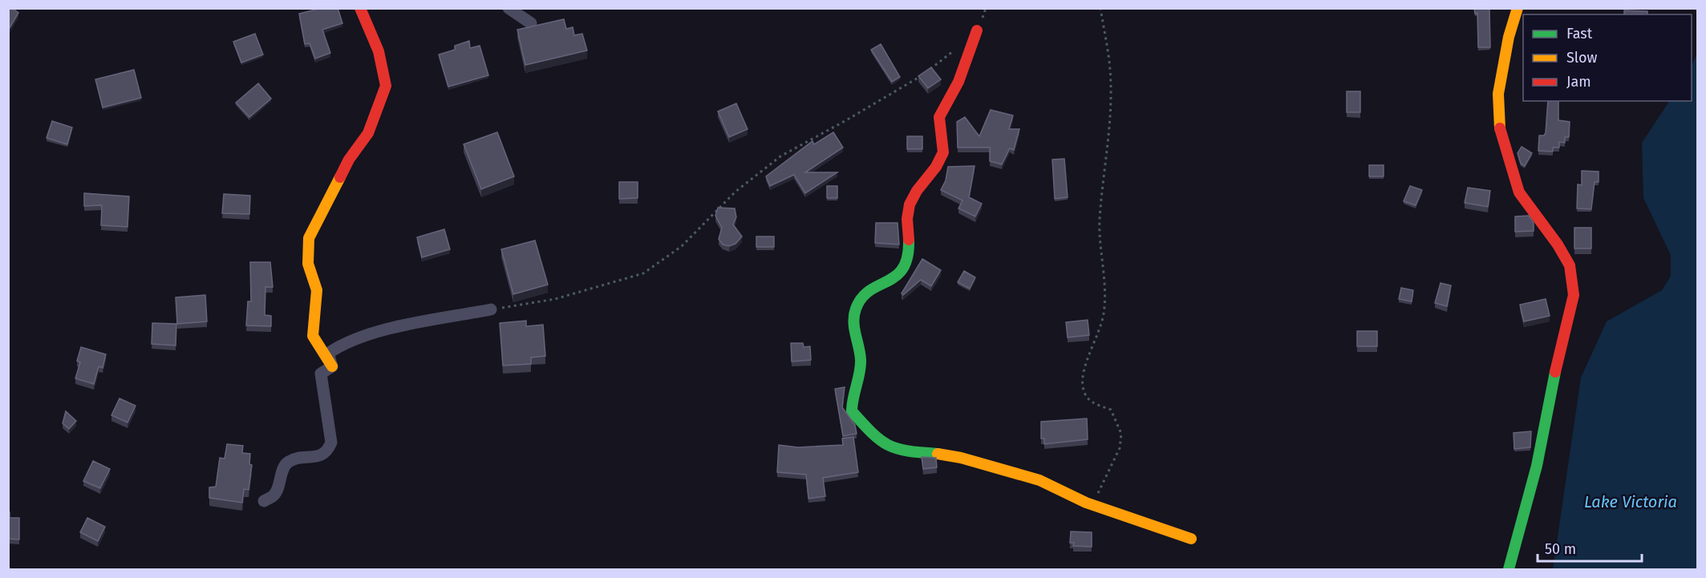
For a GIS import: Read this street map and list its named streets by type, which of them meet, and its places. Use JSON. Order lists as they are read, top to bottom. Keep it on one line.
{"water":["Lake Victoria"],"legend":["Fast","Slow","Jam"],"scale_bar":"50 m"}
